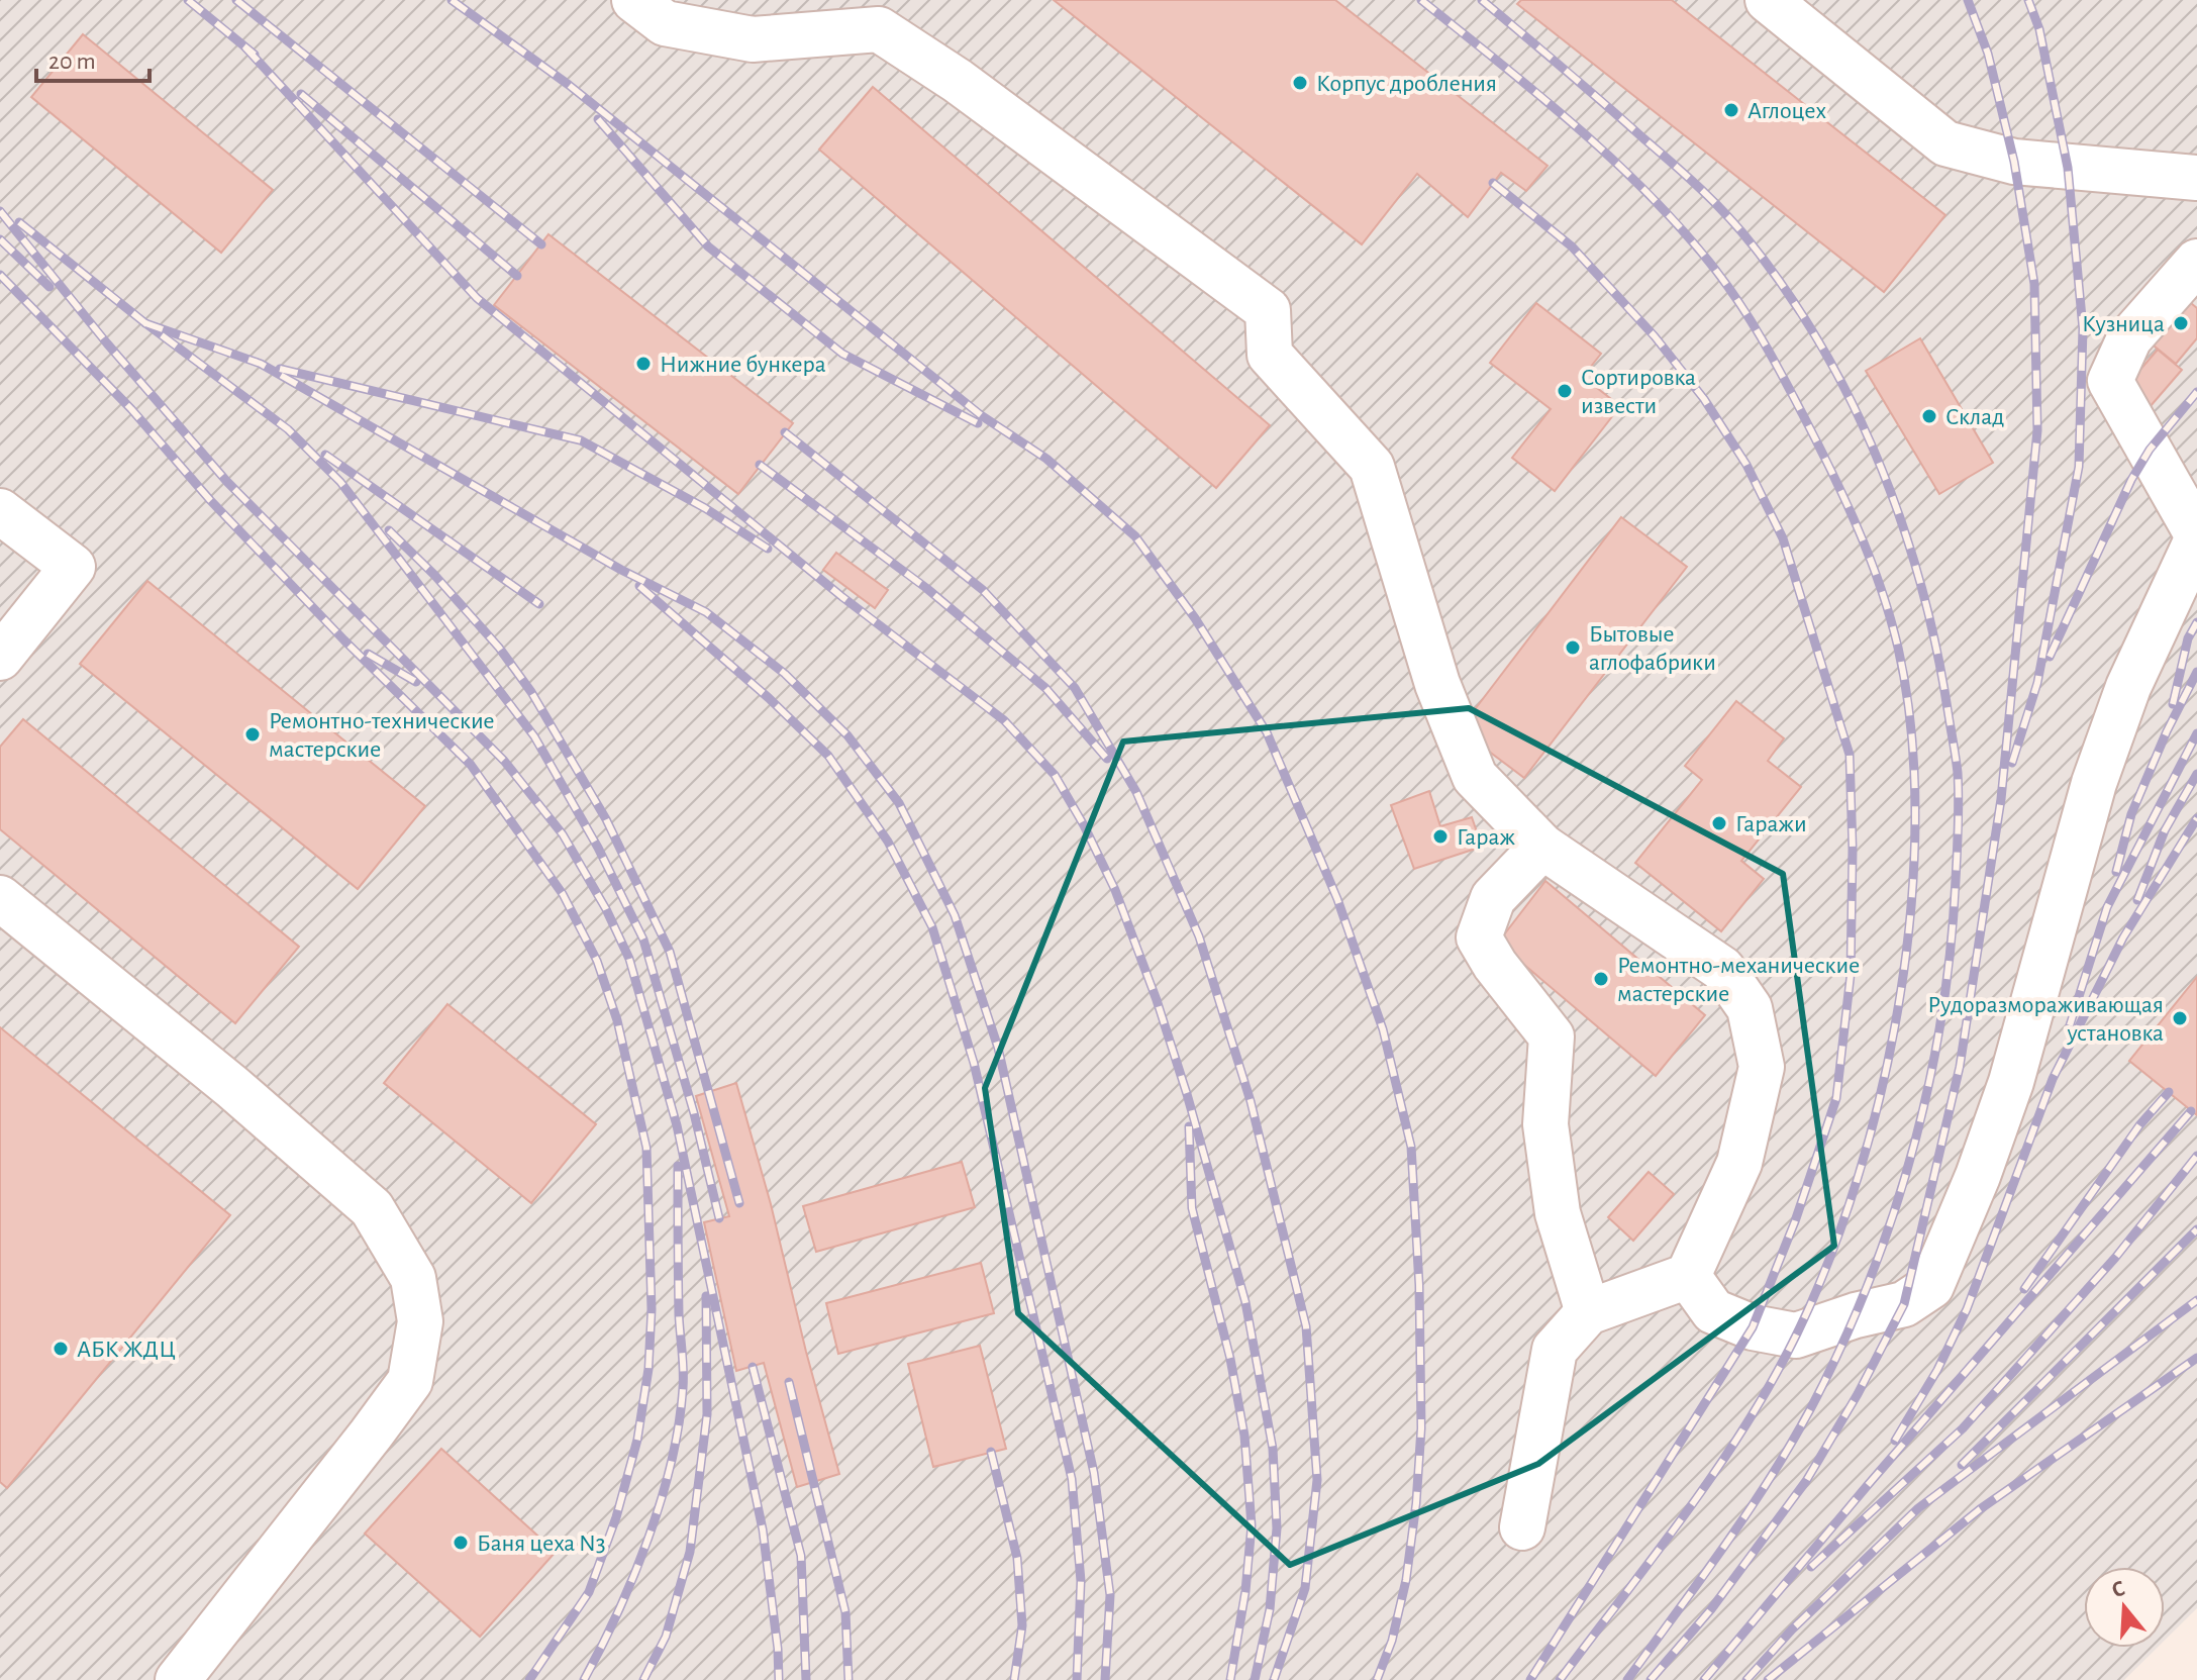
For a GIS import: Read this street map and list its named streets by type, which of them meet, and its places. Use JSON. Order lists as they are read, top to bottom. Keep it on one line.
{"places":["Корпус дробления","Аглоцех","Кузница","Нижние бункера","Сортировка извести","Склад","Бытовые аглофабрики","Ремонтно-технические мастерские","Гаражи","Гараж","Ремонтно-механические мастерские","Рудоразмораживающая установка","АБК ЖДЦ","Баня цеха N3"],"scale_bar":"20 m","north":"top"}
